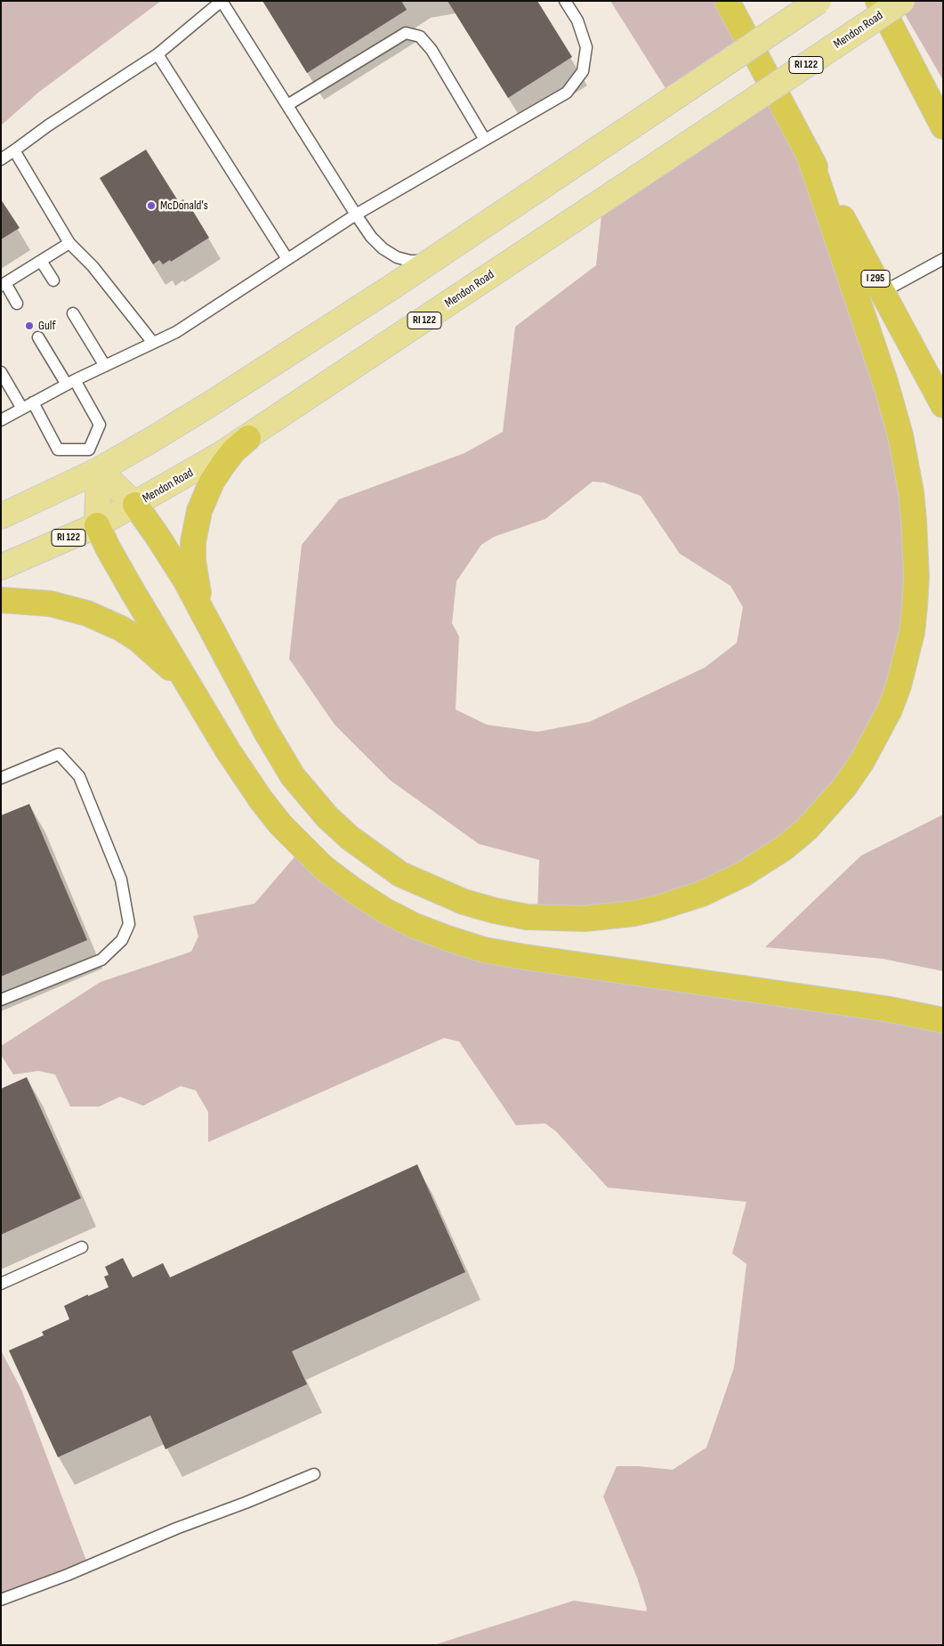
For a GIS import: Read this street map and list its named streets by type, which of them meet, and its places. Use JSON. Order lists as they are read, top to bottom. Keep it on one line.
{"streets":{"highway":["I 295"],"main road":["Mendon Road","RI 122"]},"places":["McDonald's","Gulf"]}
